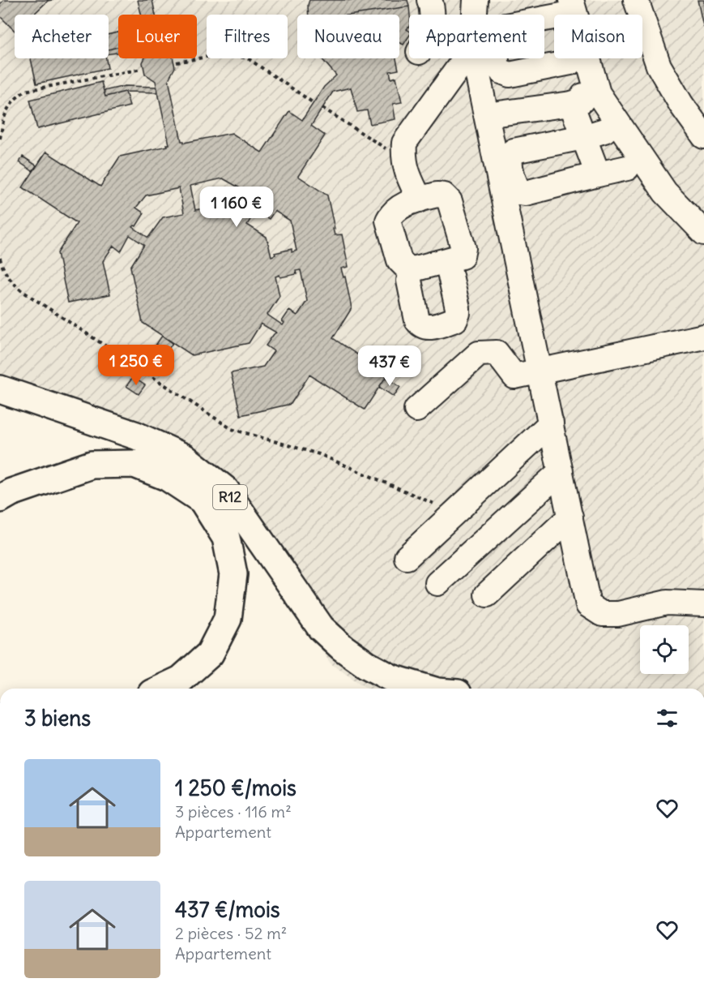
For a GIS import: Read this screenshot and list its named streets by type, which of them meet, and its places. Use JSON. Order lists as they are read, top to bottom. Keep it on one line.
{"streets":{"main road":["R12"]},"page":{"chip":["Acheter","Louer","Filtres","Nouveau","Appartement","Maison"],"price":["1 160 €","1 250 €","437 €"],"heading":"3 biens","list":[{"name":"1 250 €/mois","note":"3 pièces · 116 m² · Appartement"},{"name":"437 €/mois","note":"2 pièces · 52 m² · Appartement"}]}}
